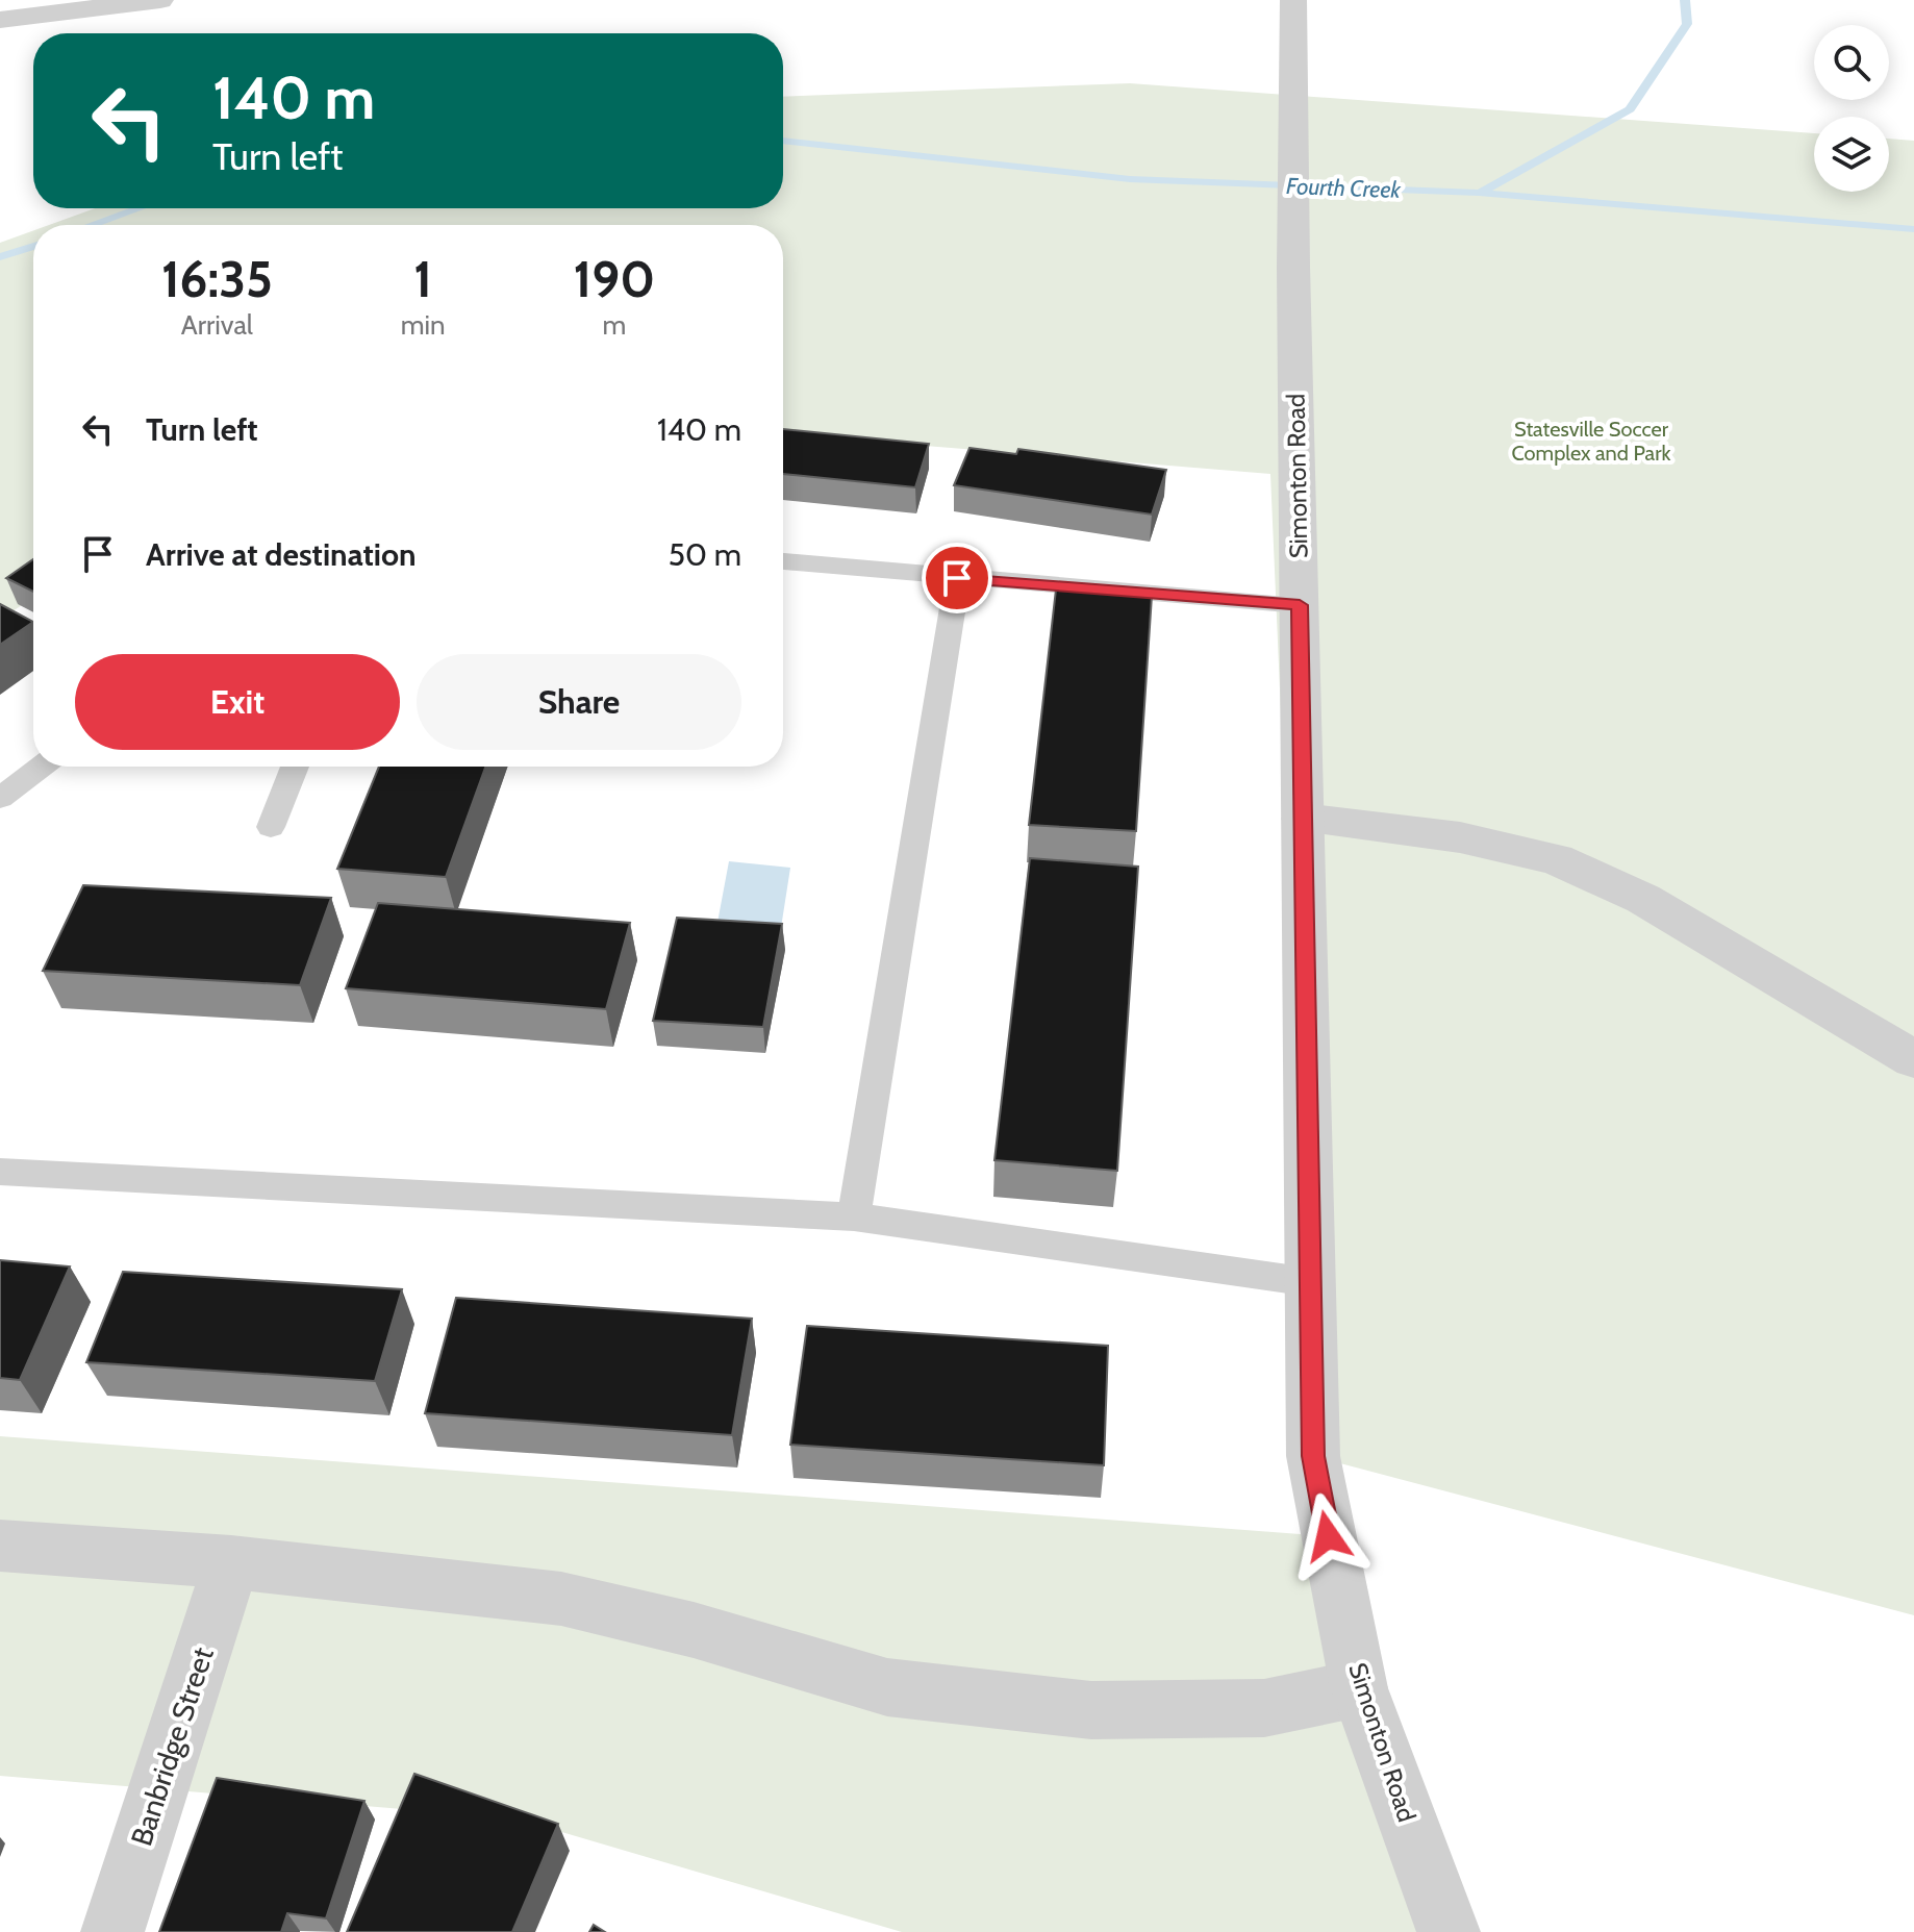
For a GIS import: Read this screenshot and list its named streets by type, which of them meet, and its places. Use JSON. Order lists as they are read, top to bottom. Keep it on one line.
{"streets":{"street":["Simonton Road","Banbridge Street"]},"water":["Fourth Creek"],"parks":["Statesville Soccer Complex and Park"],"page":{"turn":["140 m","Turn left"],"eta":["16:35","Arrival","1","min","190","m"],"list":[{"name":"Turn left","value":"140 m"},{"name":"Arrive at destination","value":"50 m"}],"buttons":["Exit","Share"]}}
